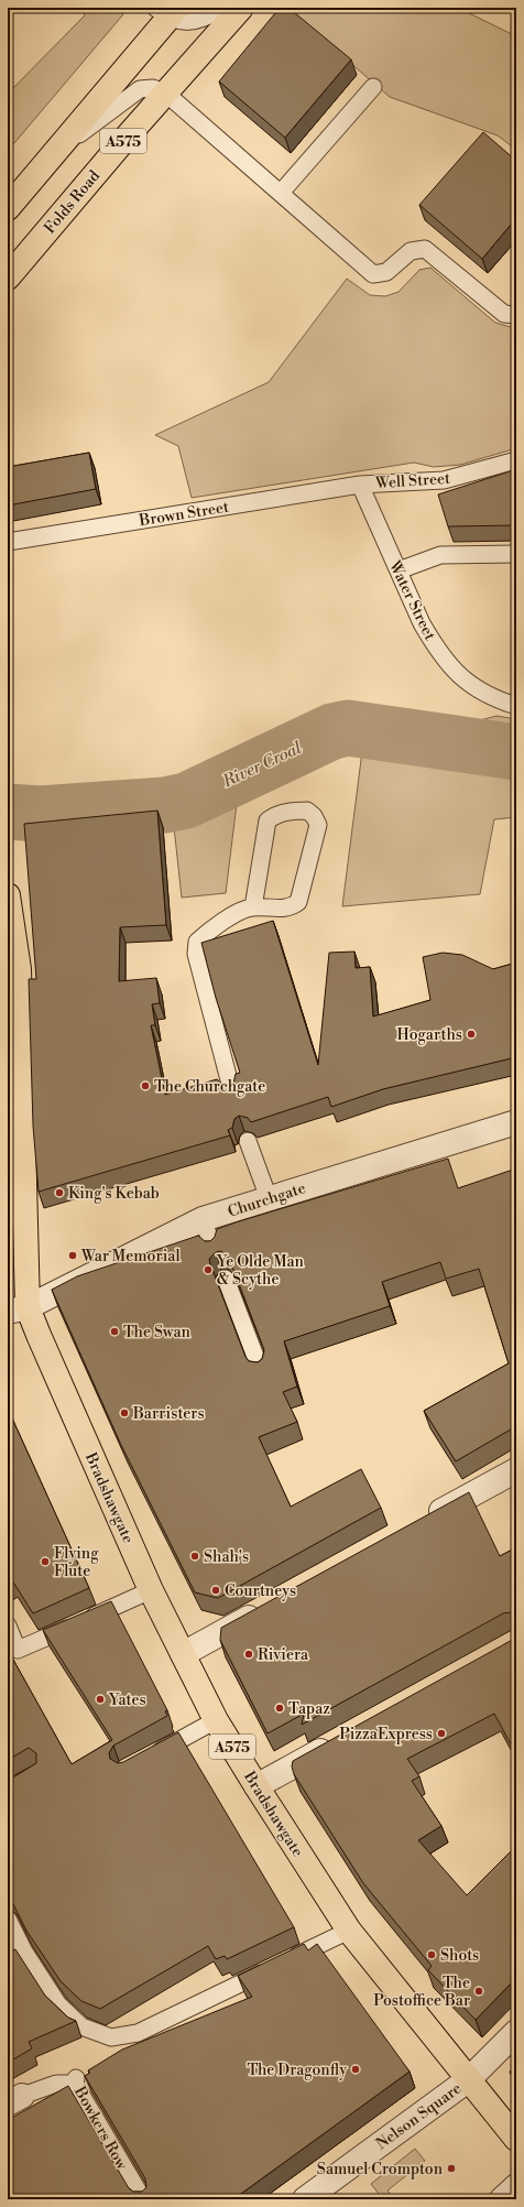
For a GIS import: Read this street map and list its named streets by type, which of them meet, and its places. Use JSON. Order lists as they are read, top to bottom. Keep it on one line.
{"streets":{"main road":["A575","Folds Road","Bradshawgate"],"street":["Churchgate","Nelson Square"],"lane":["Well Street","Brown Street","Water Street","Bowkers Row"]},"crossings":[["A575","Churchgate"],["A575","Bradshawgate"],["Well Street","Brown Street"],["Well Street","Water Street"],["Brown Street","Water Street"],["Churchgate","Bradshawgate"],["Bradshawgate","Nelson Square"]],"water":["River Croal"],"places":["Hogarths","The Churchgate","King's Kebab","War Memorial","Ye Olde Man & Scythe","The Swan","Barristers","Shah's","Flying Flute","Courtneys","Riviera","Yates","Tapaz","PizzaExpress","Shots","The Postoffice Bar","The Dragonfly","Samuel Crompton"]}
